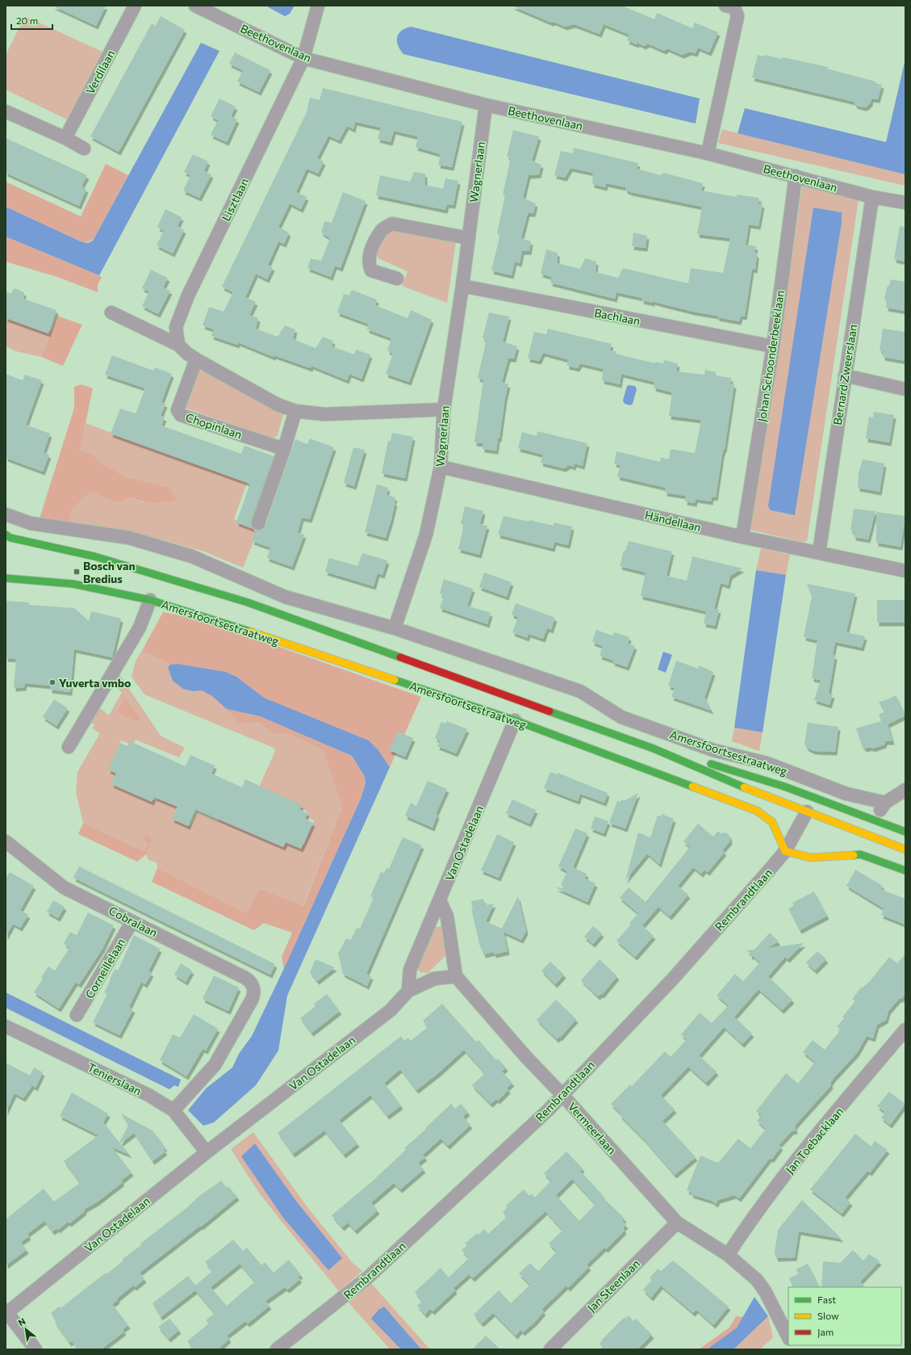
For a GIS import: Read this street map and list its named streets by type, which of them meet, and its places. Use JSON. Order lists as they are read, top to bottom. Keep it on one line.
{"streets":{"main road":["Amersfoortsestraatweg","Rembrandtlaan"],"street":["Beethovenlaan","Verdilaan","Wagnerlaan","Lisztlaan","Bachlaan","Johan Schoonderbeeklaan","Bernard Zweerslaan","Chopinlaan","Händellaan","Van Ostadelaan","Cobralaan","Corneillelaan","Tenierslaan","Vermeerlaan","Jan Toebacklaan","Jan Steenlaan"]},"crossings":[["Beethovenlaan","Wagnerlaan"],["Beethovenlaan","Lisztlaan"],["Beethovenlaan","Johan Schoonderbeeklaan"],["Beethovenlaan","Bernard Zweerslaan"],["Wagnerlaan","Bachlaan"],["Wagnerlaan","Händellaan"],["Wagnerlaan","Amersfoortsestraatweg"],["Bachlaan","Johan Schoonderbeeklaan"],["Johan Schoonderbeeklaan","Händellaan"],["Bernard Zweerslaan","Händellaan"],["Amersfoortsestraatweg","Van Ostadelaan"],["Amersfoortsestraatweg","Rembrandtlaan"],["Van Ostadelaan","Tenierslaan"],["Rembrandtlaan","Vermeerlaan"],["Cobralaan","Corneillelaan"],["Cobralaan","Tenierslaan"],["Vermeerlaan","Jan Steenlaan"]],"places":{"transit":["Bosch van Bredius"],"other":["Yuverta vmbo"]},"legend":["Fast","Slow","Jam"],"scale_bar":"20 m","north":"top left"}
